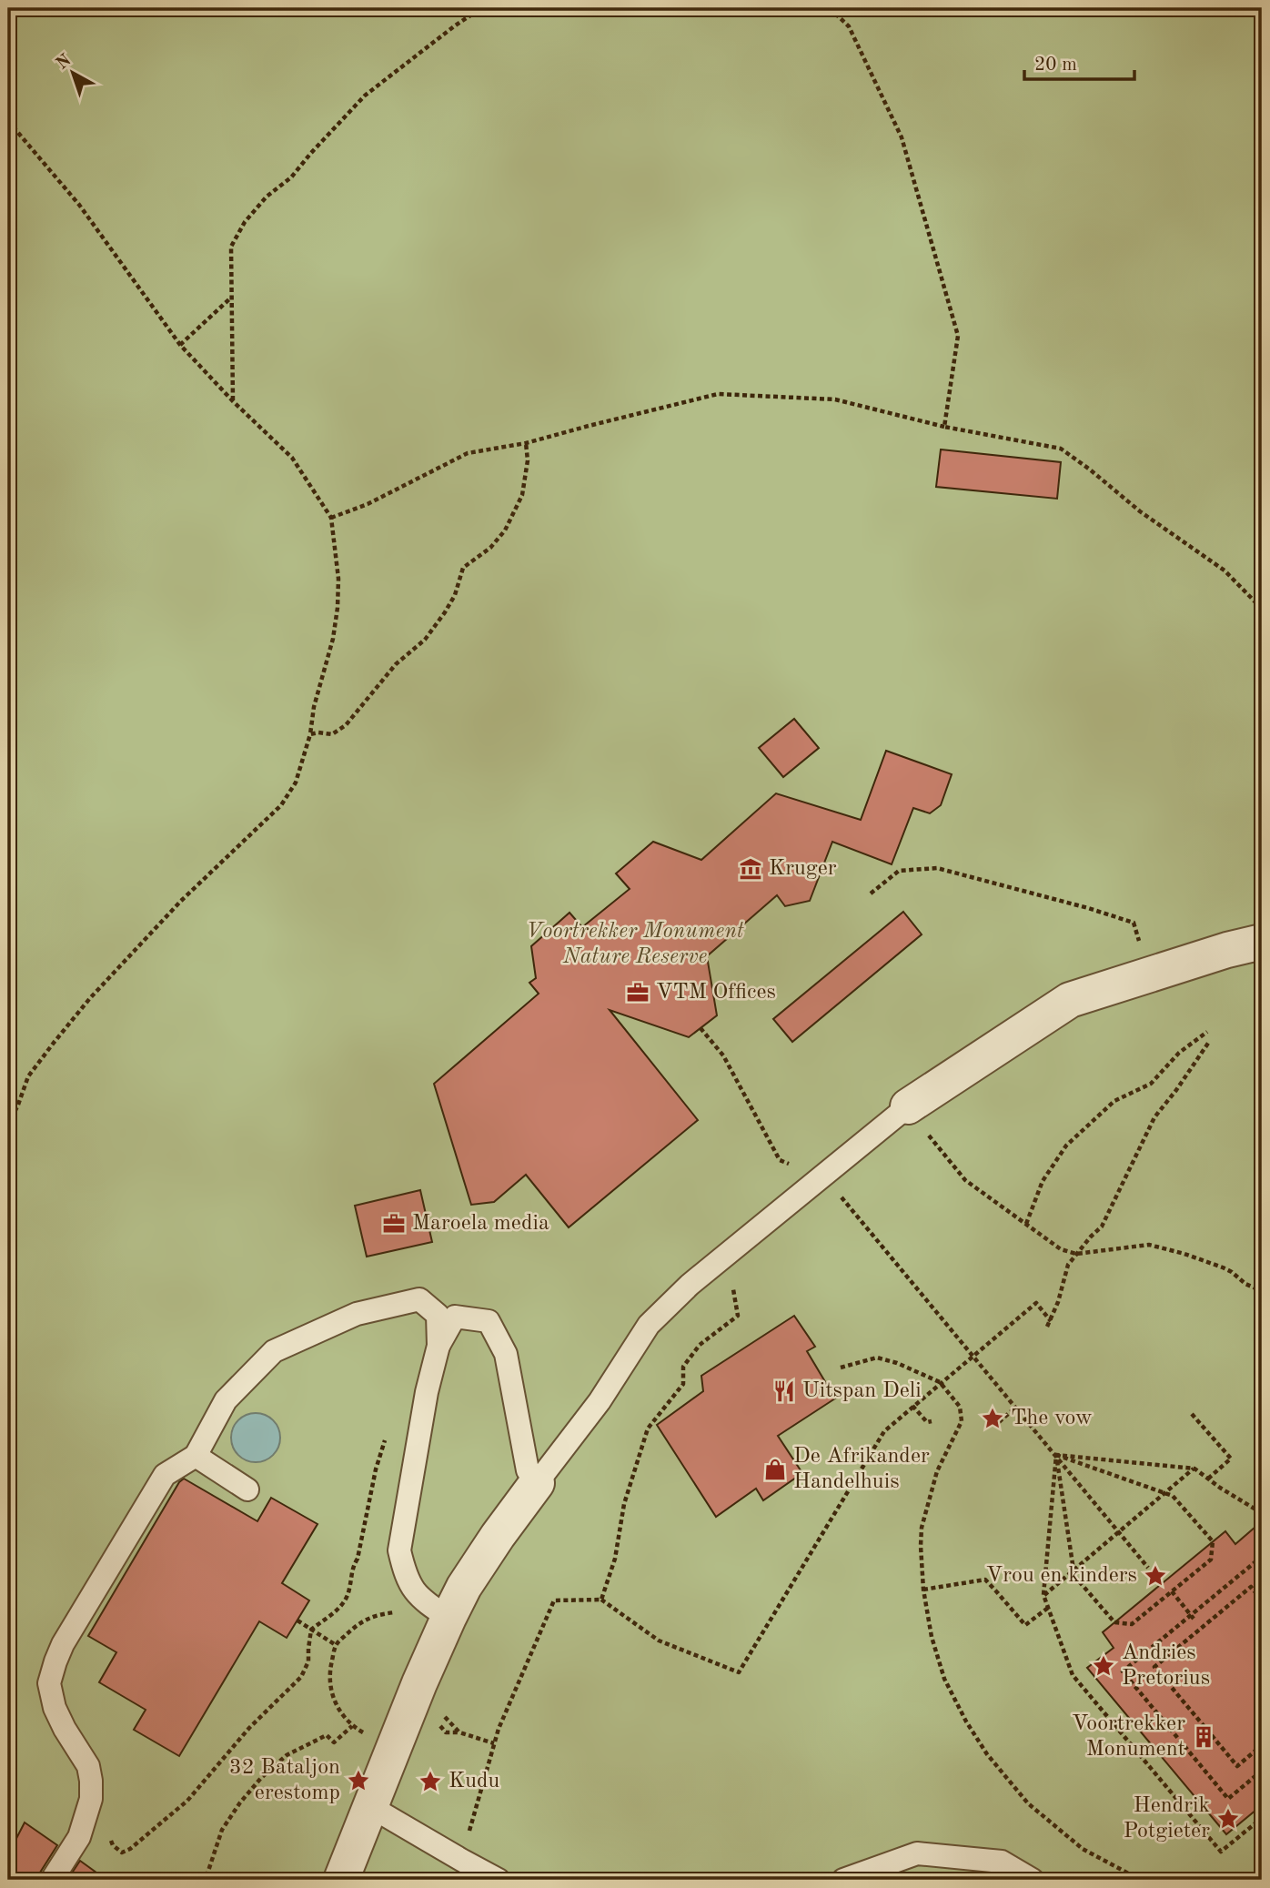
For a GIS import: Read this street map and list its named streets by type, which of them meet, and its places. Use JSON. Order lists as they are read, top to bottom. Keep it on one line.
{"parks":["Voortrekker Monument Nature Reserve"],"places":{"museum":["Kruger"],"office":["VTM Offices","Maroela media"],"restaurant":["Uitspan Deli"],"place":["The vow","Vrou en kinders","Andries Pretorius","32 Bataljon erestomp","Kudu","Hendrik Potgieter"],"shop":["De Afrikander Handelhuis"],"building":["Voortrekker Monument"]},"scale_bar":"20 m","north":"top left"}
